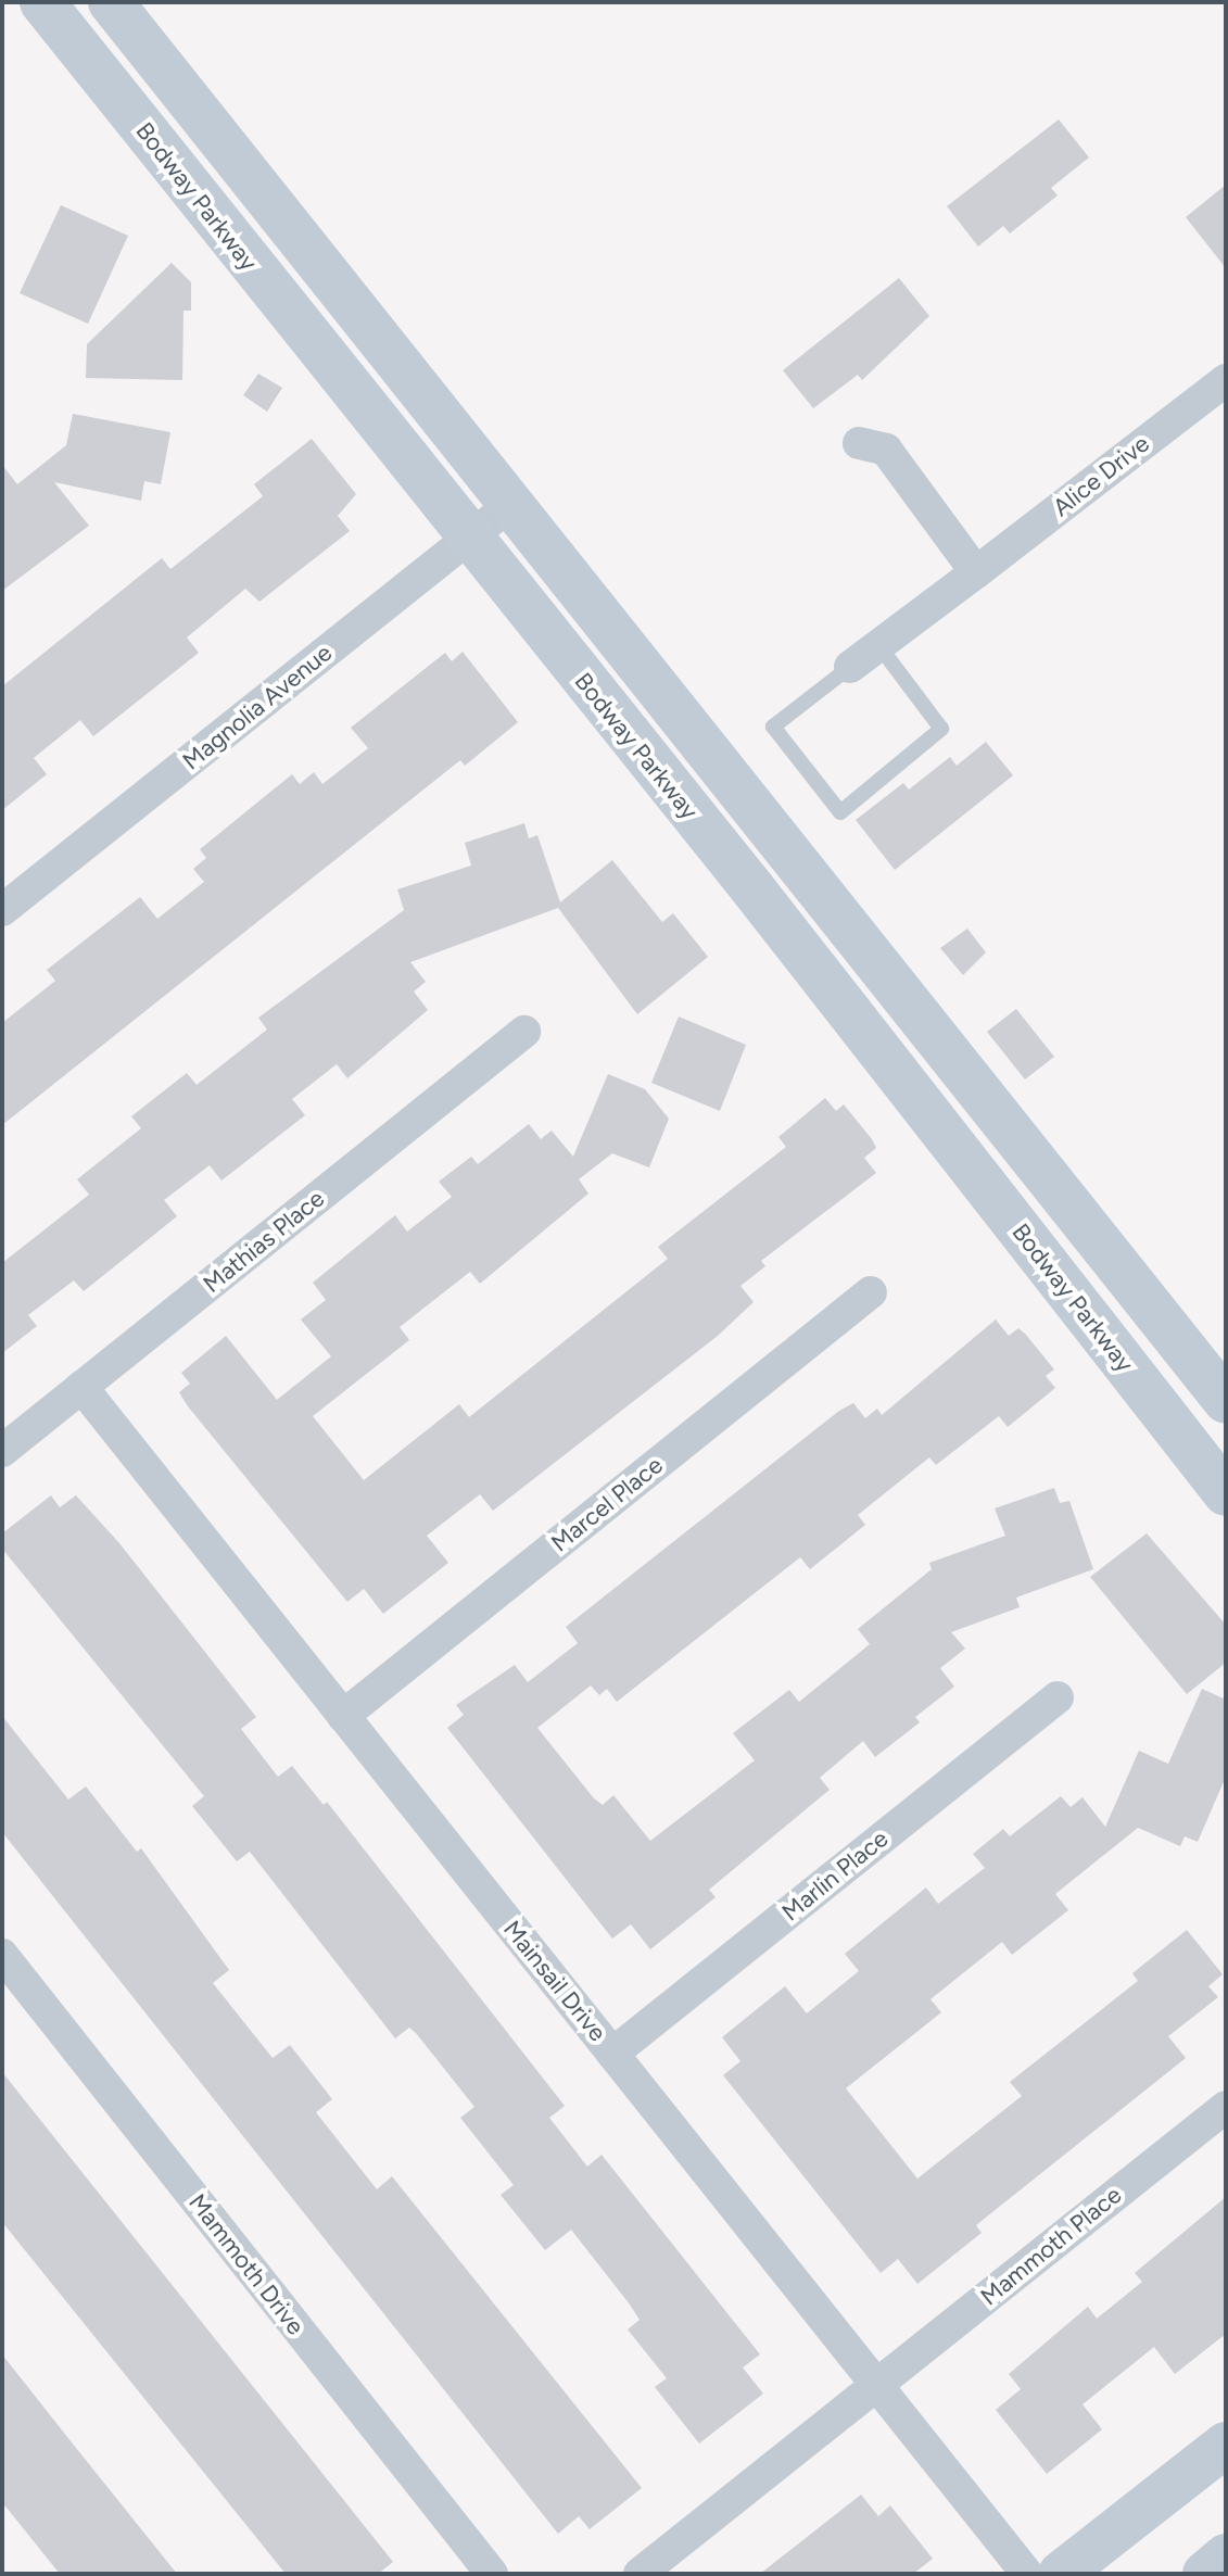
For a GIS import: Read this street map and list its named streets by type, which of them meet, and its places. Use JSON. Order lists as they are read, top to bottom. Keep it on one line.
{"streets":{"street":["Bodway Parkway","Alice Drive","Magnolia Avenue","Mathias Place","Marcel Place","Marlin Place","Mainsail Drive","Mammoth Place","Mammoth Drive"]},"crossings":[["Bodway Parkway","Magnolia Avenue"],["Mathias Place","Mainsail Drive"],["Marcel Place","Mainsail Drive"],["Marlin Place","Mainsail Drive"],["Mainsail Drive","Mammoth Place"]]}
